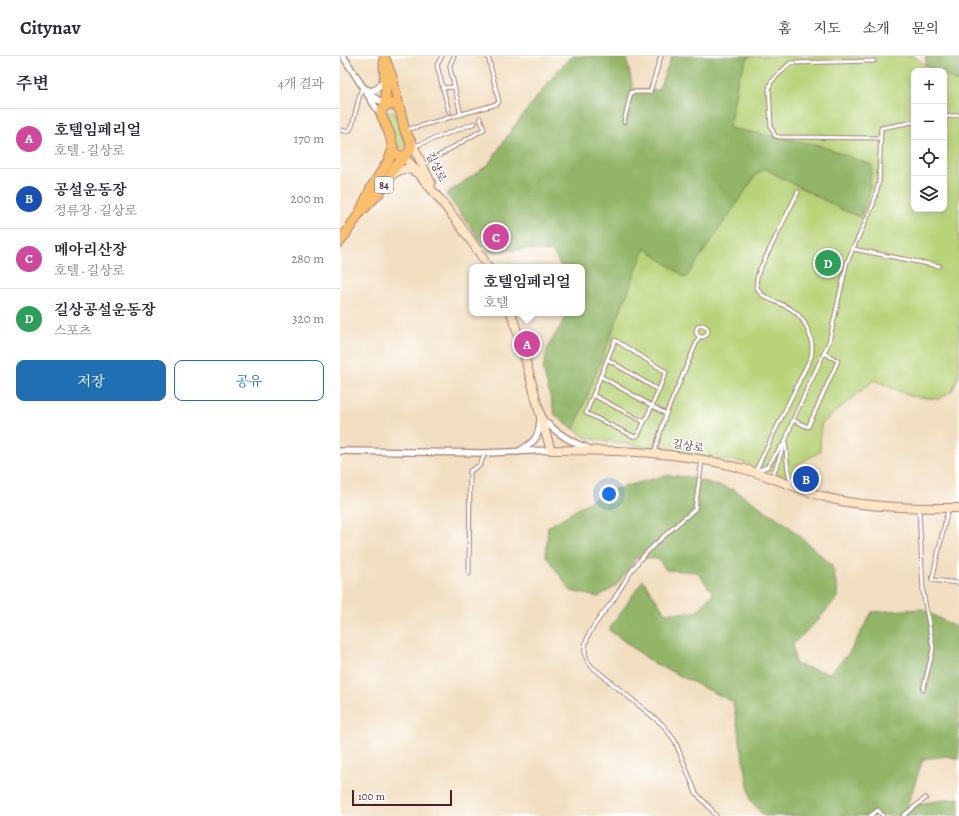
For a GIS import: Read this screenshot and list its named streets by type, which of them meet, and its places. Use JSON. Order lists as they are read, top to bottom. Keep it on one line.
{"streets":{"main road":["84"],"street":["길상로"]},"crossings":[["길상로","84"]],"scale_bar":"100 m","page":{"header":"Citynav","nav":["홈","지도","소개","문의"],"heading":["주변","4개 결과"],"map_buttons":["+","−"],"list":[{"mark":"A","name":"호텔임페리얼","note":"호텔 · 길상로","value":"170 m"},{"mark":"B","name":"공설운동장","note":"정류장 · 길상로","value":"200 m"},{"mark":"C","name":"메아리산장","note":"호텔 · 길상로","value":"280 m"},{"mark":"D","name":"길상공설운동장","note":"스포츠","value":"320 m"}],"pins":["C","D","A","B"],"popup":["호텔임페리얼","호텔"],"buttons":["저장","공유"],"scale":"100 m"}}
